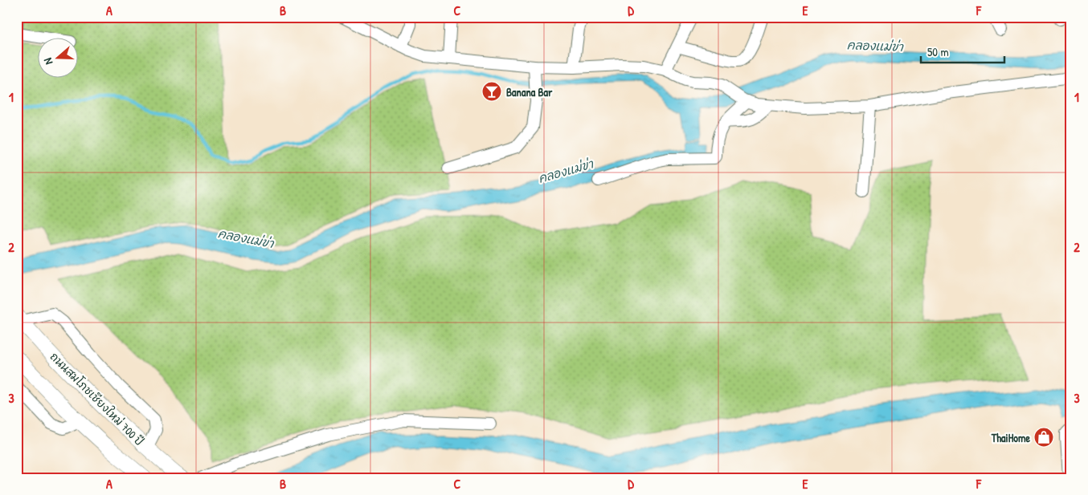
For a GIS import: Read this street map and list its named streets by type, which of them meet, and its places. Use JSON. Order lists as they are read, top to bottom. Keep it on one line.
{"streets":{"main road":["ถนนสมโภชเชียงใหม่ 700 ปี"]},"water":["คลองแม่ข่า"],"places":{"bar":["Banana Bar"],"shop":["ThaiHome"]},"scale_bar":"50 m","north":"left","grid":{"columns":["A","B","C","D","E","F"],"rows":["1","2","3"]}}
